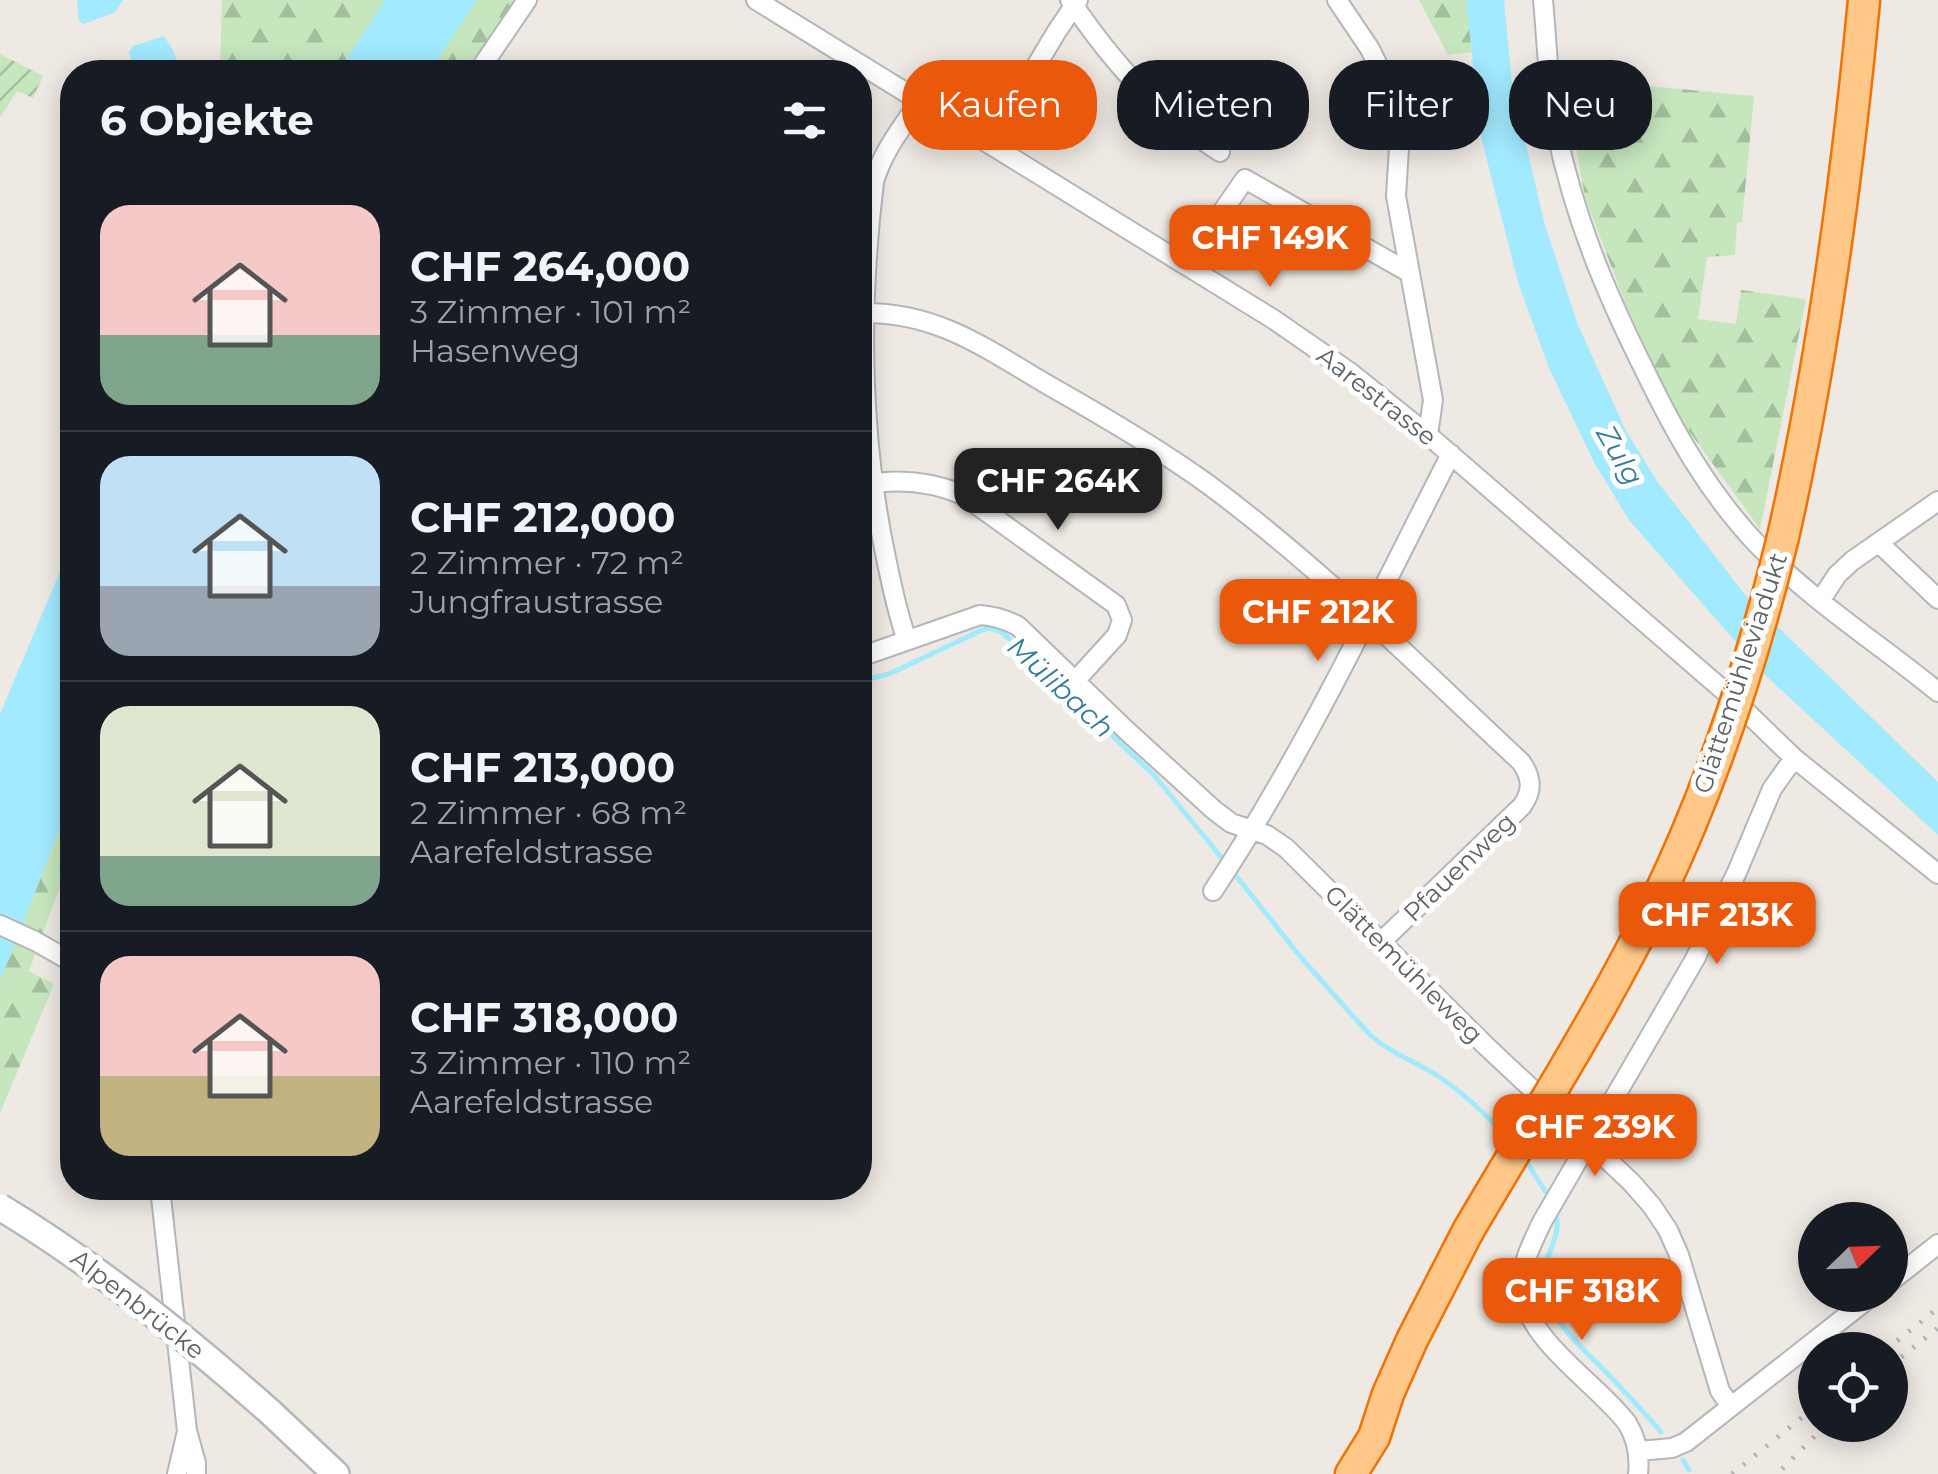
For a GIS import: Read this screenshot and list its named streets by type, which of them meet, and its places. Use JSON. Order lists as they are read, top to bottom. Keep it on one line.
{"streets":{"highway":["Glättemühleviadukt"],"main road":["Alpenbrücke"],"street":["Aarestrasse","Pfauenweg","Glättemühleweg"]},"crossings":[["Pfauenweg","Glättemühleweg"]],"water":["Zulg","Mülibach"],"north":"top right","page":{"chip":["Kaufen","Mieten","Filter","Neu"],"heading":"6 Objekte","list":[{"name":"CHF 264,000","note":"3 Zimmer · 101 m² · Hasenweg"},{"name":"CHF 212,000","note":"2 Zimmer · 72 m² · Jungfraustrasse"},{"name":"CHF 213,000","note":"2 Zimmer · 68 m² · Aarefeldstrasse"},{"name":"CHF 318,000","note":"3 Zimmer · 110 m² · Aarefeldstrasse"}],"price":["CHF 149K","CHF 264K","CHF 212K","CHF 213K","CHF 239K","CHF 318K"]}}
